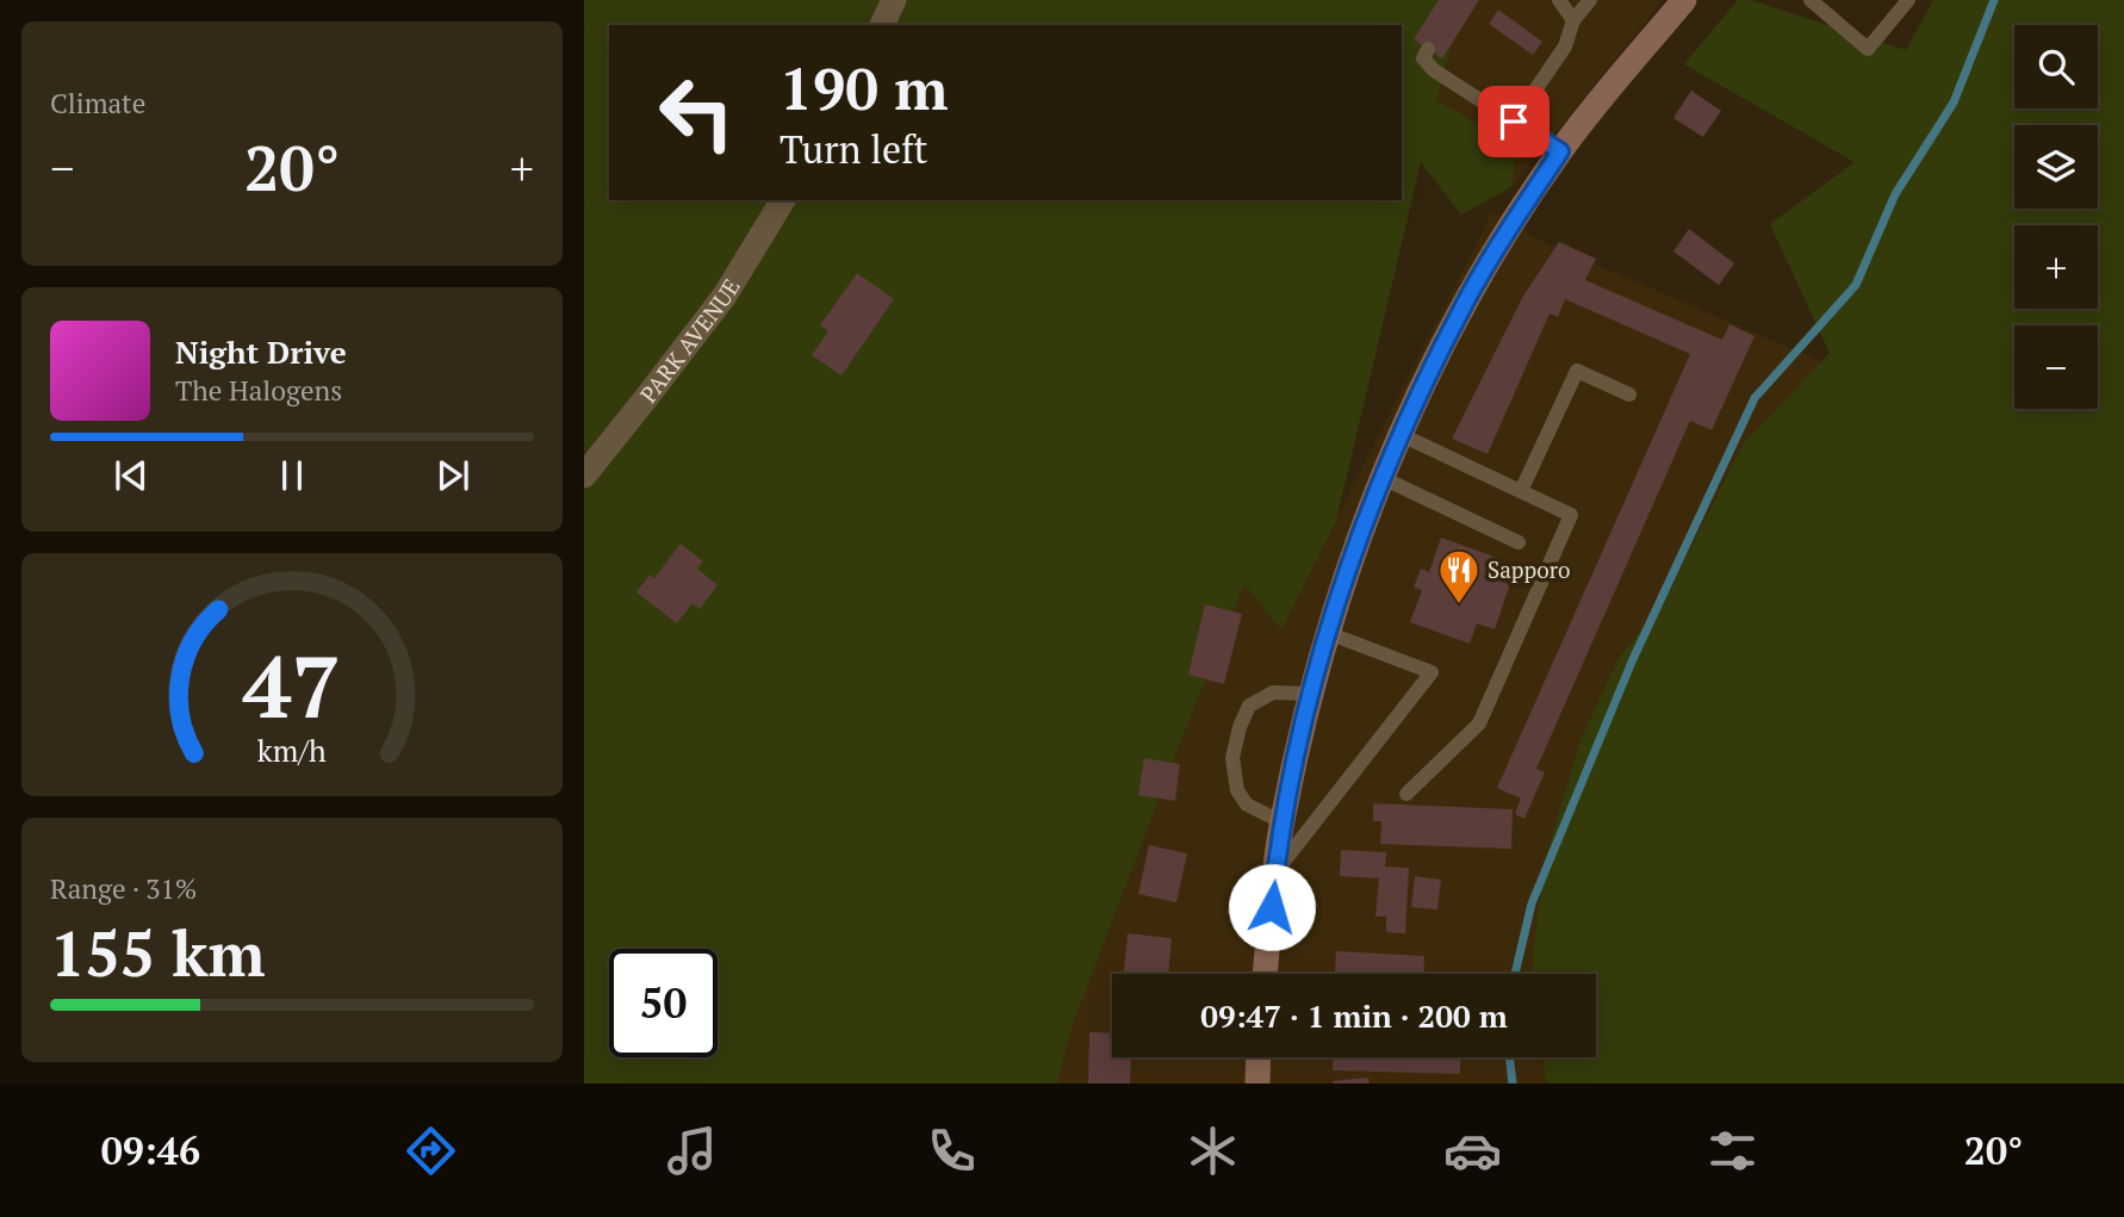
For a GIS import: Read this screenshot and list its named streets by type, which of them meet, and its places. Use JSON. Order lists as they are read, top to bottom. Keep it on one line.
{"streets":{"street":["PARK AVENUE"]},"places":{"restaurant":["Sapporo"]},"page":{"tile":["Climate",["Range · 31%","155 km"]],"map_buttons":["+","−"],"turn":["190 m","Turn left"],"heat":["−","20°","+"],"song":["Night Drive","The Halogens"],"limit":"50","trip":"09:47 · 1 min · 200 m","tabs":["09:46","20°"],"gauge":["47","km/h"]}}
